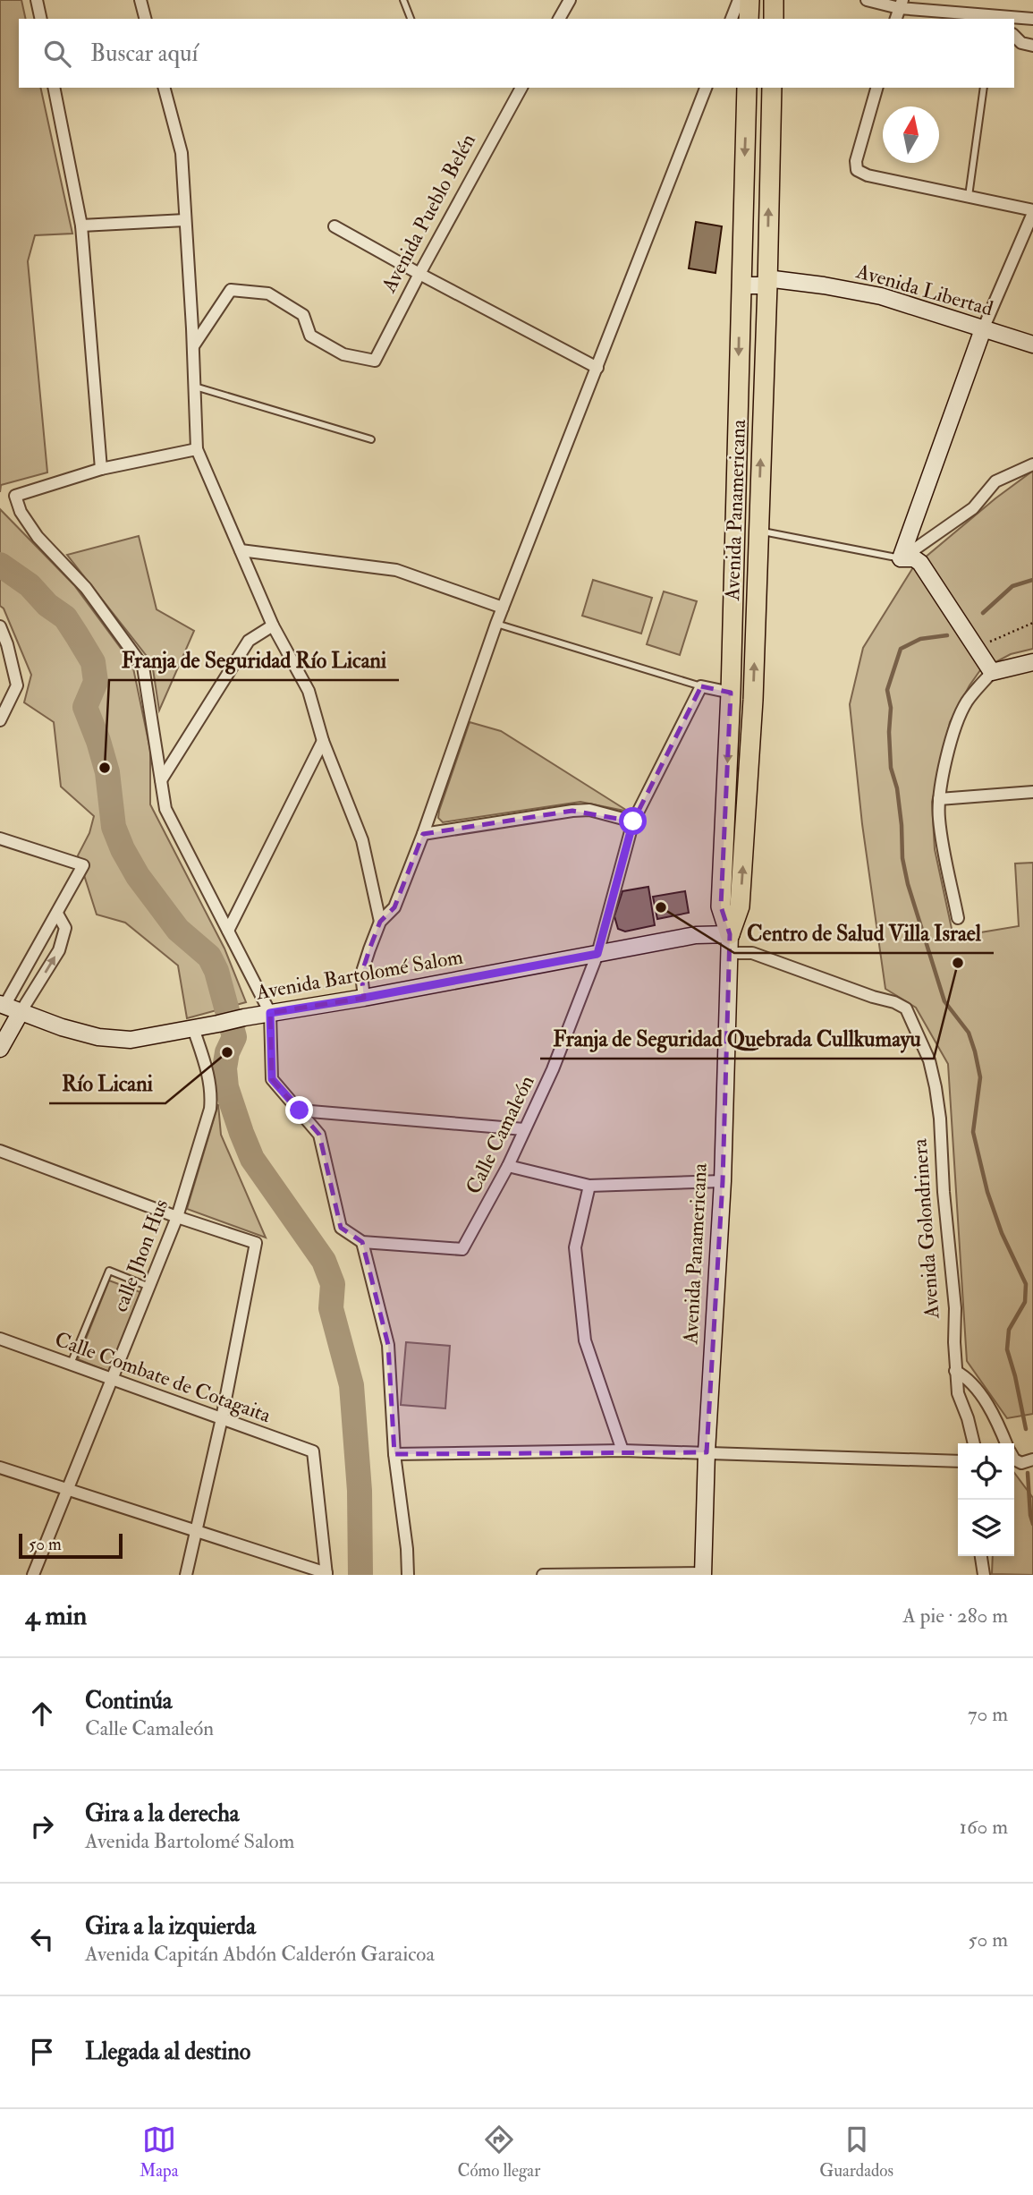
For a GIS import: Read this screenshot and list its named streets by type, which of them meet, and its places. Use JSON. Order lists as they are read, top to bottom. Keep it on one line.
{"streets":{"main road":["Avenida Panamericana"],"street":["Avenida Pueblo Belén","Avenida Libertad","Avenida Bartolomé Salom","Calle Camaleón","Avenida Golondrinera","calle Jhon Hus","Calle Combate de Cotagaita"]},"crossings":[["Avenida Libertad","Avenida Panamericana"],["Avenida Panamericana","Avenida Bartolomé Salom"],["Avenida Panamericana","Avenida Golondrinera"],["Avenida Bartolomé Salom","Calle Camaleón"],["Avenida Bartolomé Salom","Avenida Golondrinera"],["Avenida Bartolomé Salom","calle Jhon Hus"],["calle Jhon Hus","Calle Combate de Cotagaita"]],"places":["Franja de Seguridad Río Licani","Centro de Salud Villa Israel","Franja de Seguridad Quebrada Cullkumayu","Río Licani"],"scale_bar":"50 m","north":"top","page":{"search":"Buscar aquí","scale":"50 m","heading":["4 min","A pie · 280 m"],"list":[["Continúa","Calle Camaleón","70 m"],["Gira a la derecha","Avenida Bartolomé Salom","160 m"],["Gira a la izquierda","Avenida Capitán Abdón Calderón Garaicoa","50 m"],"Llegada al destino"],"nav":["Mapa","Cómo llegar","Guardados"]}}
